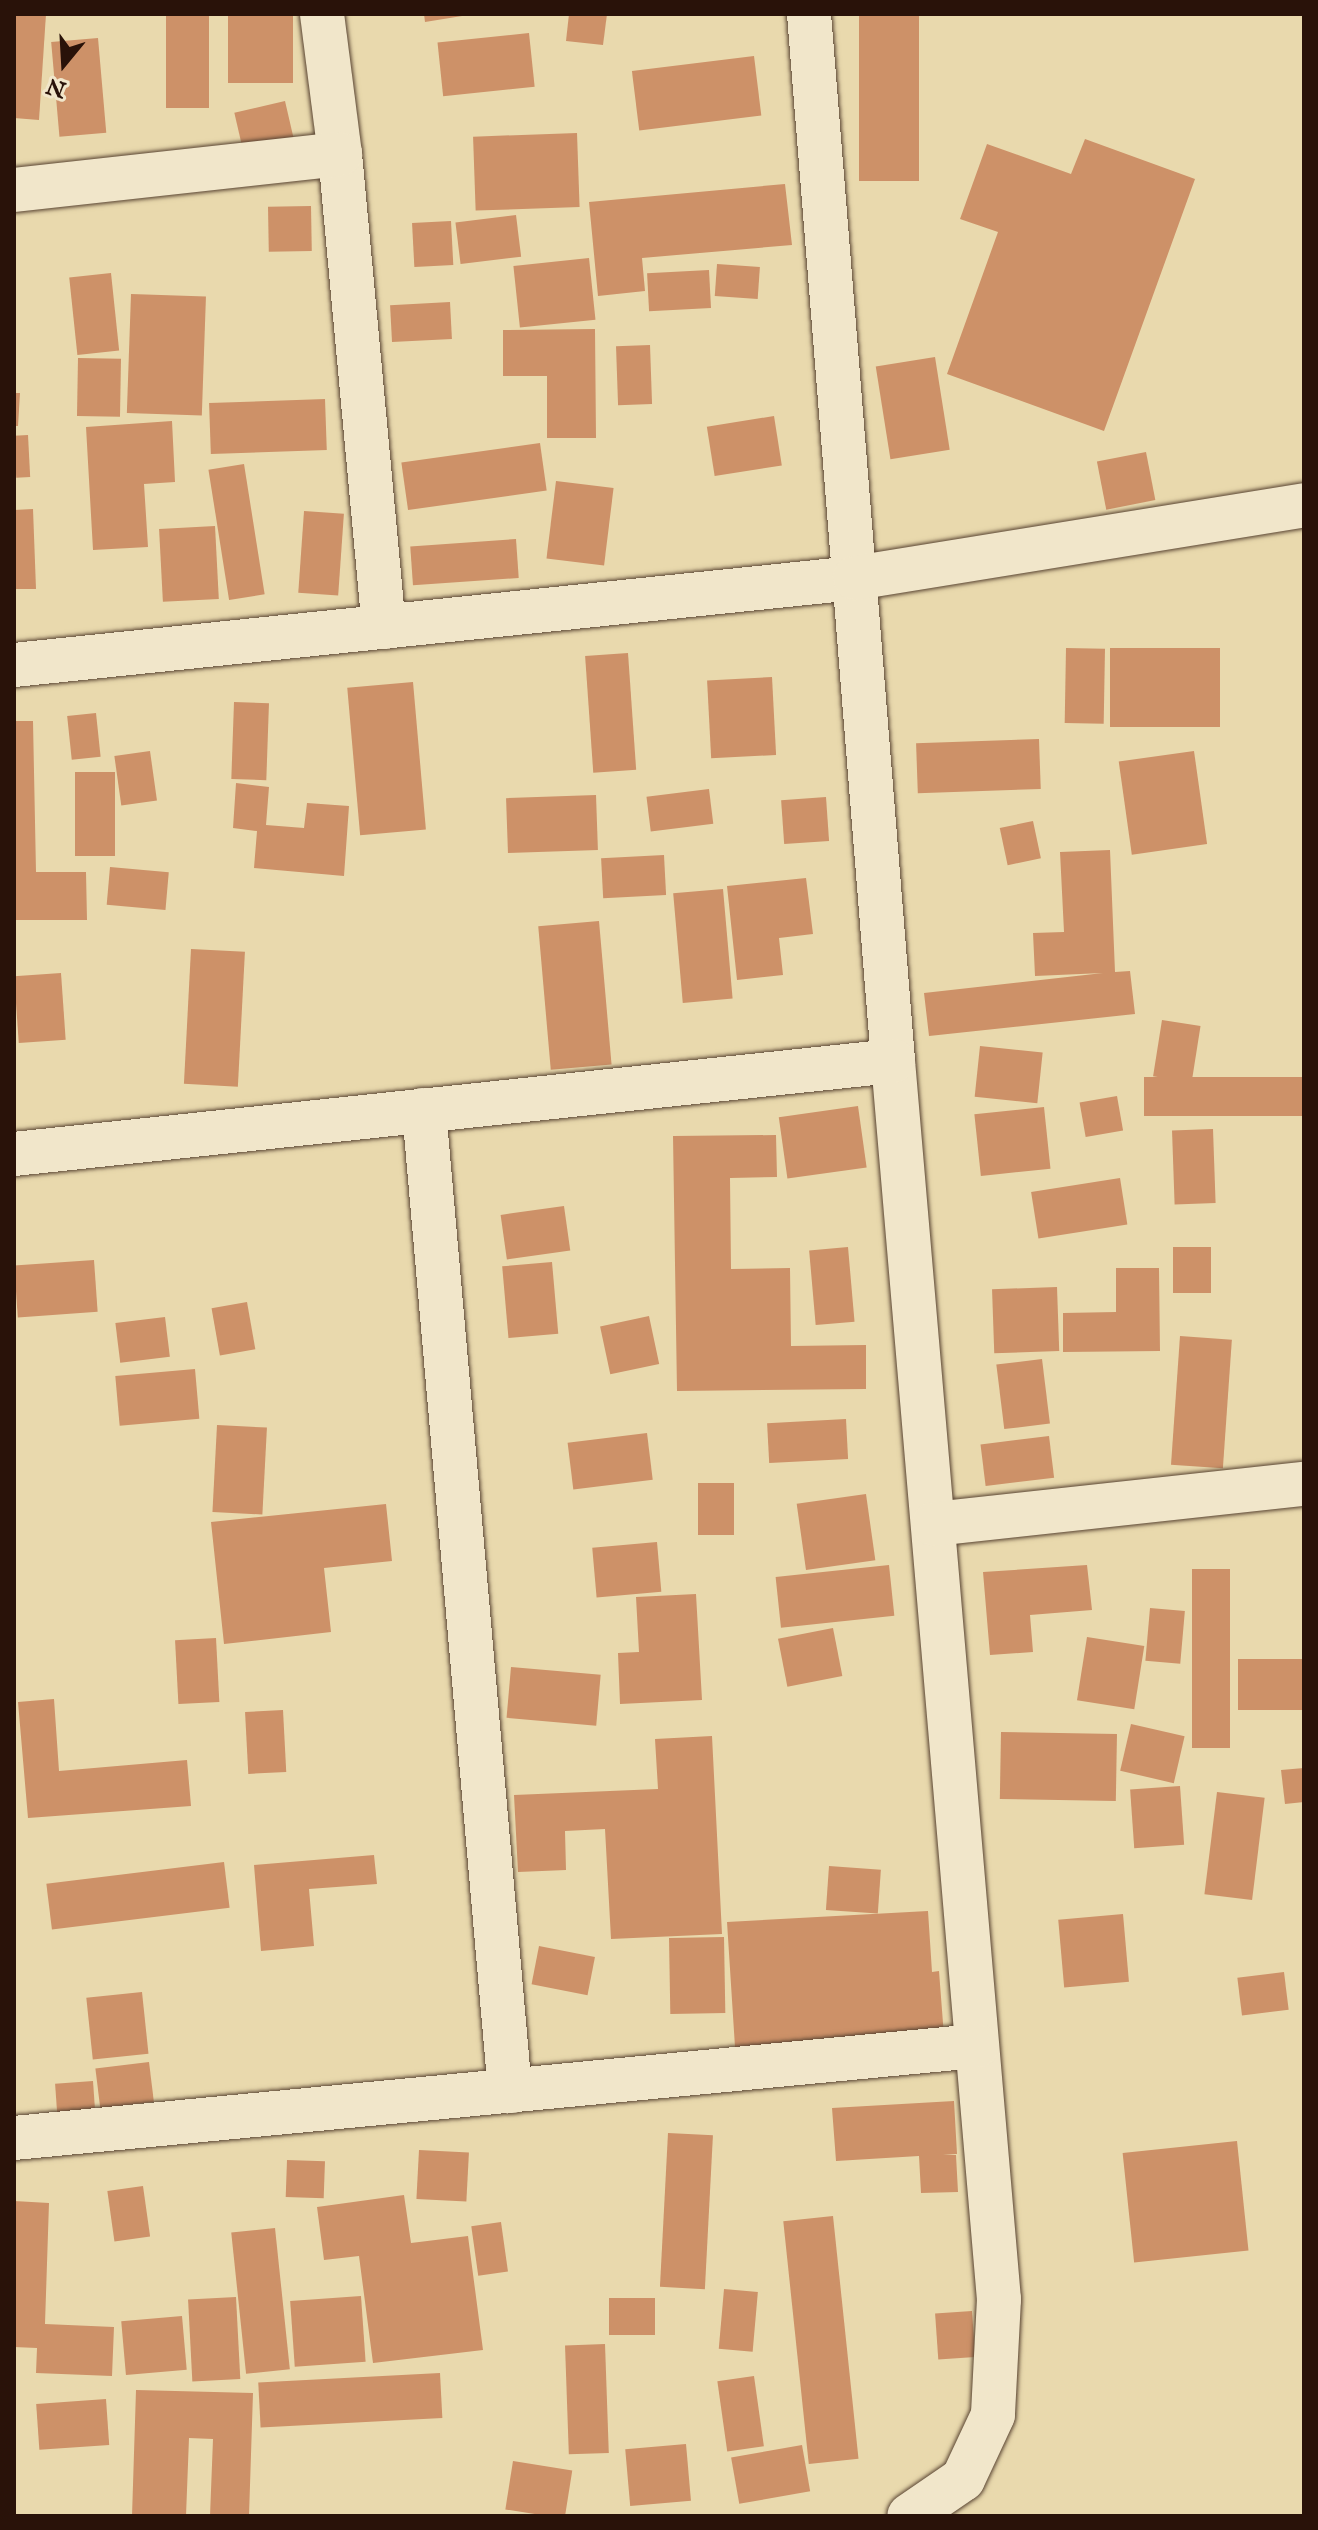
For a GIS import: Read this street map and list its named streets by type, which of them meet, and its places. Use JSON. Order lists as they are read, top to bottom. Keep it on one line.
{"north":"bottom"}
